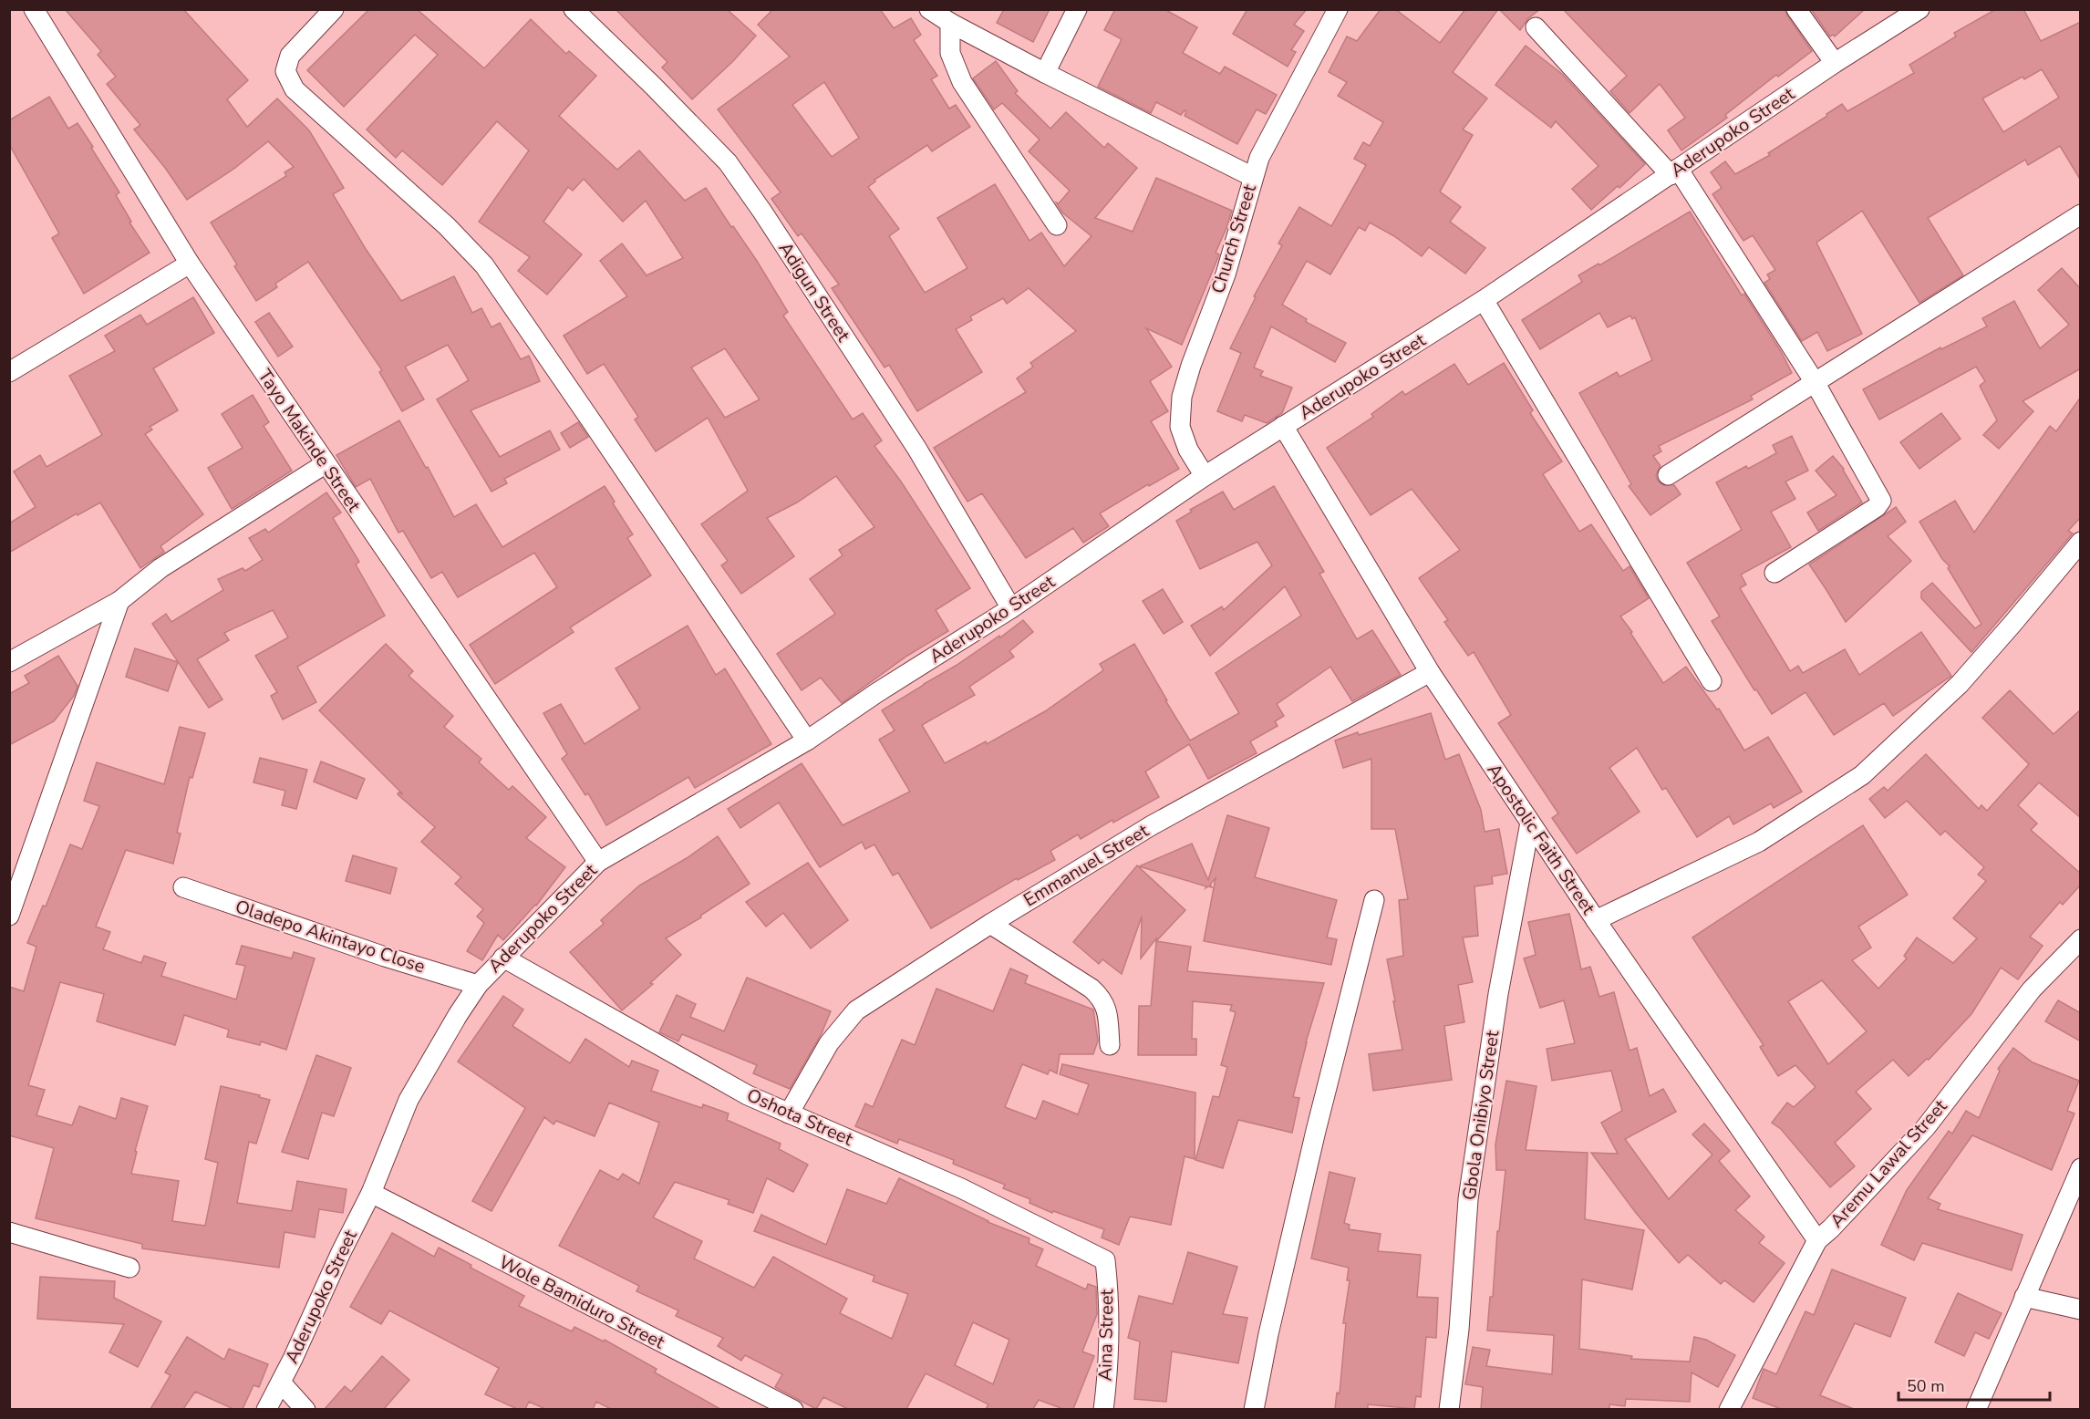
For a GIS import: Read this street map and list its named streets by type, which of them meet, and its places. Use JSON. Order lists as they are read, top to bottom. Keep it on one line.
{"streets":{"street":["Aderupoko Street","Church Street","Adigun Street","Tayo Makinde Street","Apostolic Faith Street","Emmanuel Street","Oladepo Akintayo Close","Gbola Onibiyo Street","Oshota Street","Aremu Lawal Street","Wole Bamiduro Street","Aina Street"]},"crossings":[["Aderupoko Street","Church Street"],["Aderupoko Street","Adigun Street"],["Aderupoko Street","Tayo Makinde Street"],["Aderupoko Street","Apostolic Faith Street"],["Aderupoko Street","Oladepo Akintayo Close"],["Aderupoko Street","Oshota Street"],["Aderupoko Street","Wole Bamiduro Street"],["Apostolic Faith Street","Emmanuel Street"],["Apostolic Faith Street","Gbola Onibiyo Street"],["Apostolic Faith Street","Aremu Lawal Street"],["Emmanuel Street","Oshota Street"],["Oshota Street","Aina Street"]],"scale_bar":"50 m"}
